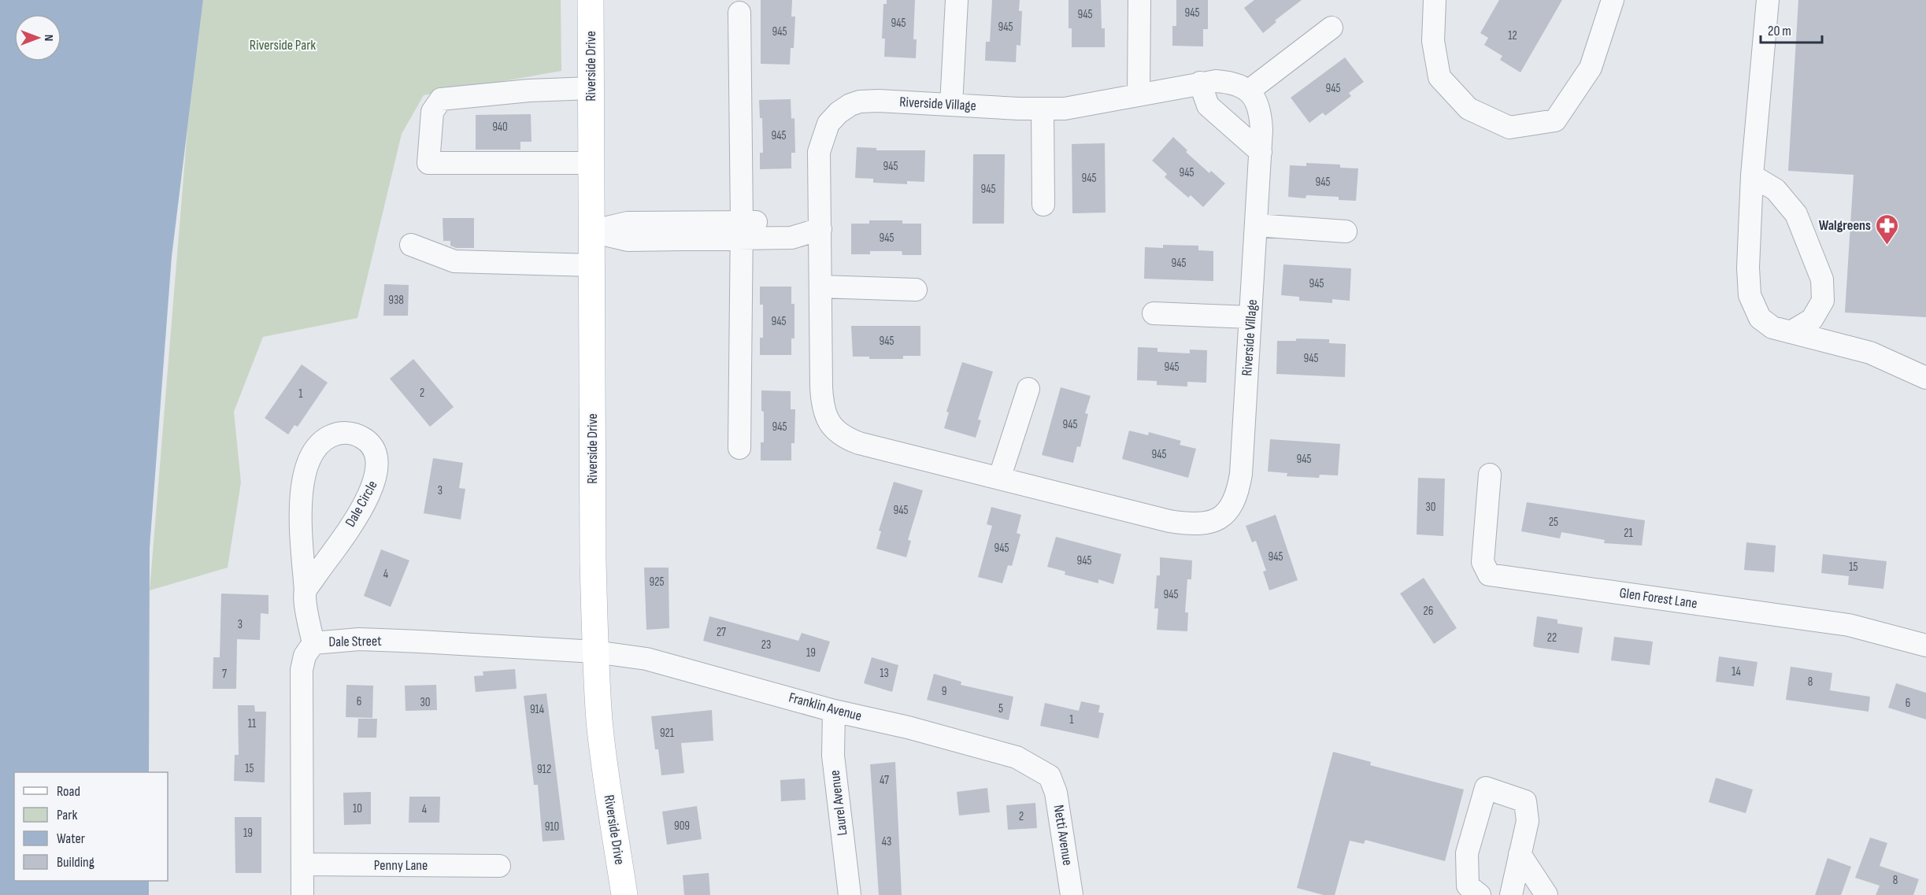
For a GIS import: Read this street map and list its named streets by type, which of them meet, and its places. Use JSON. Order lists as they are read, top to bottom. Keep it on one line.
{"streets":{"main road":["Riverside Drive"],"street":["Riverside Village","Dale Circle","Glen Forest Lane","Dale Street","Franklin Avenue","Laurel Avenue","Netti Avenue","Penny Lane"]},"crossings":[["Riverside Drive","Dale Street"],["Riverside Drive","Franklin Avenue"],["Dale Circle","Dale Street"],["Dale Street","Franklin Avenue"],["Dale Street","Penny Lane"],["Franklin Avenue","Laurel Avenue"],["Franklin Avenue","Netti Avenue"]],"parks":["Riverside Park"],"places":{"pharmacy":["Walgreens"]},"house_numbers":["945","945","945","945","945","12","945","940","945","945","945","945","945","945","945","945","945","938","945","945","945","945","2","1","945","945","945","945","3","30","945","25","21","945","945","945","15","4","925","945","26","3","27","22","23","19","14","13","7","8","9","6","30","6","5","914","1","11","921","15","912","47","10","4","2","909","910","19","43","8"],"legend":["Road","Park","Water","Building"],"scale_bar":"20 m","north":"right"}
